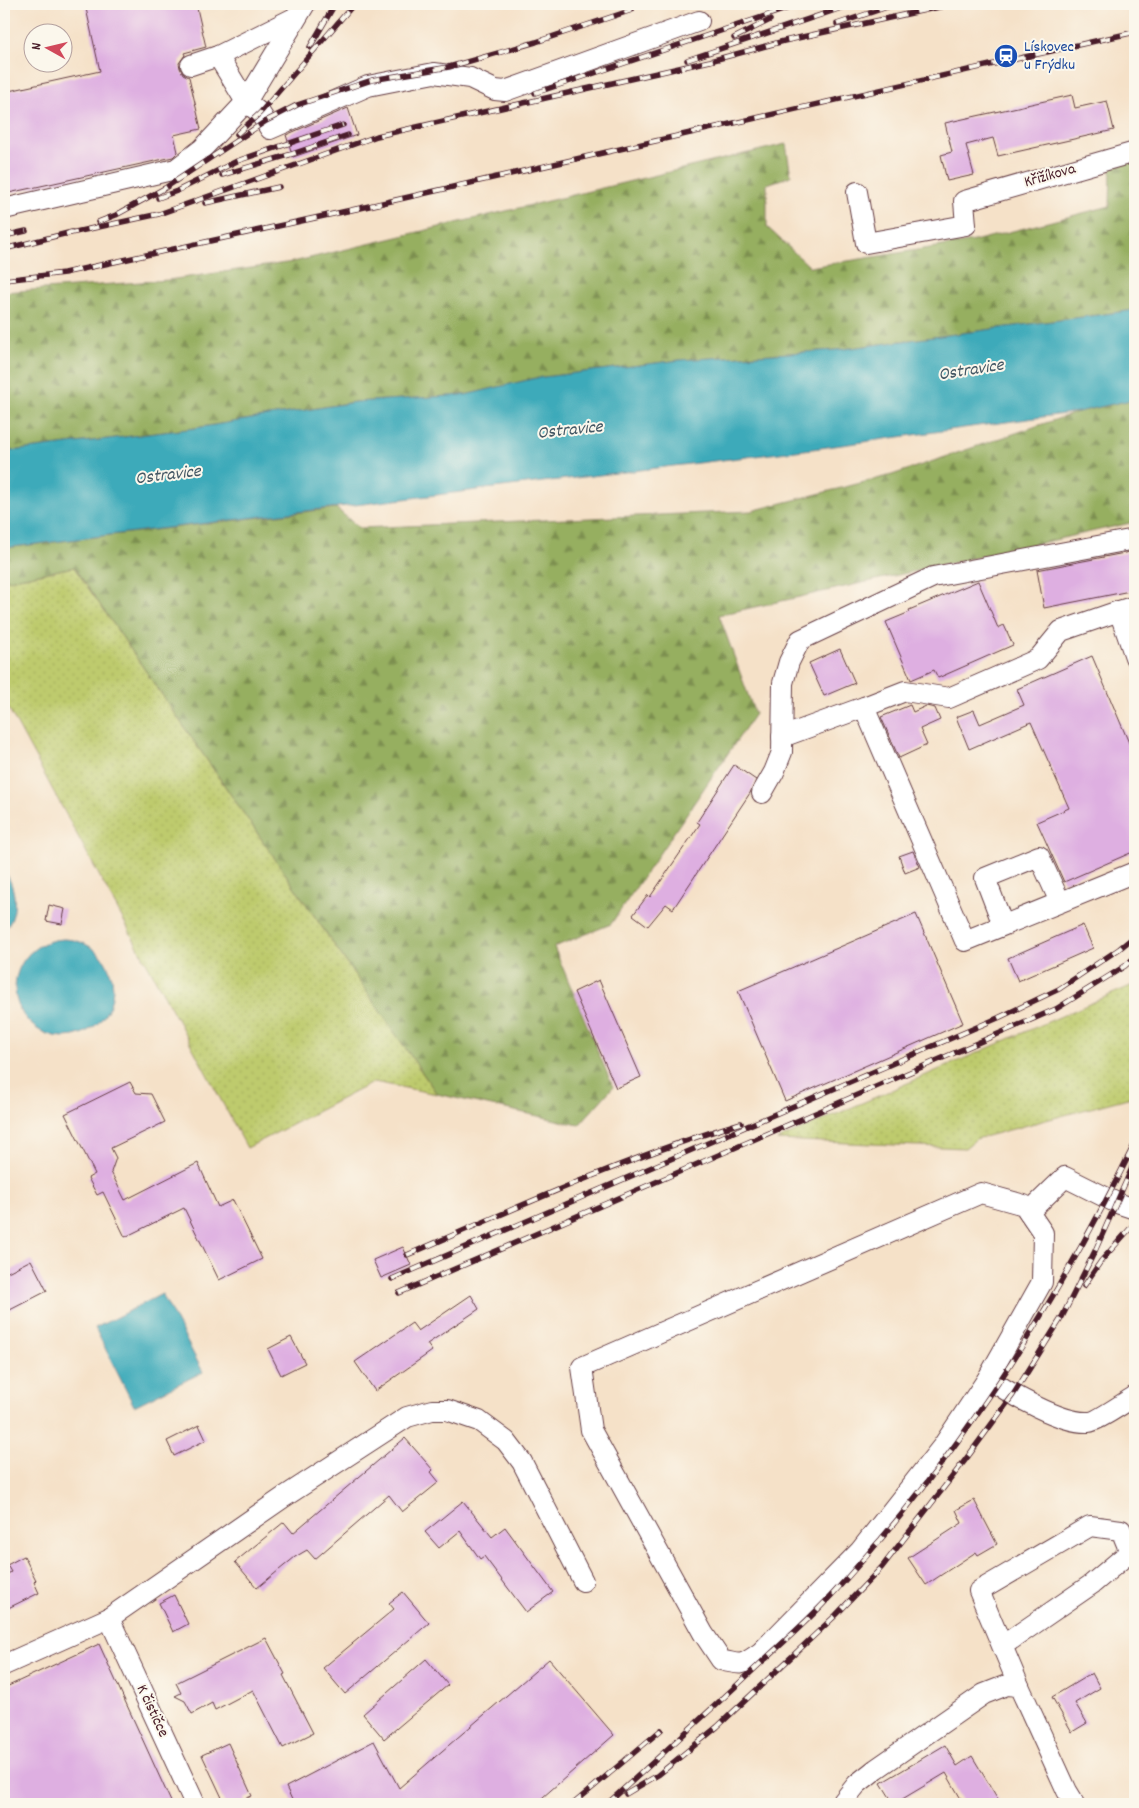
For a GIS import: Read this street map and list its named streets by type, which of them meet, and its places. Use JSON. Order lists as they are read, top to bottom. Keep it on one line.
{"streets":{"street":["Křižíkova","K čističce"]},"water":["Ostravice"],"places":{"station":["Lískovec u Frýdku"]},"north":"left"}
